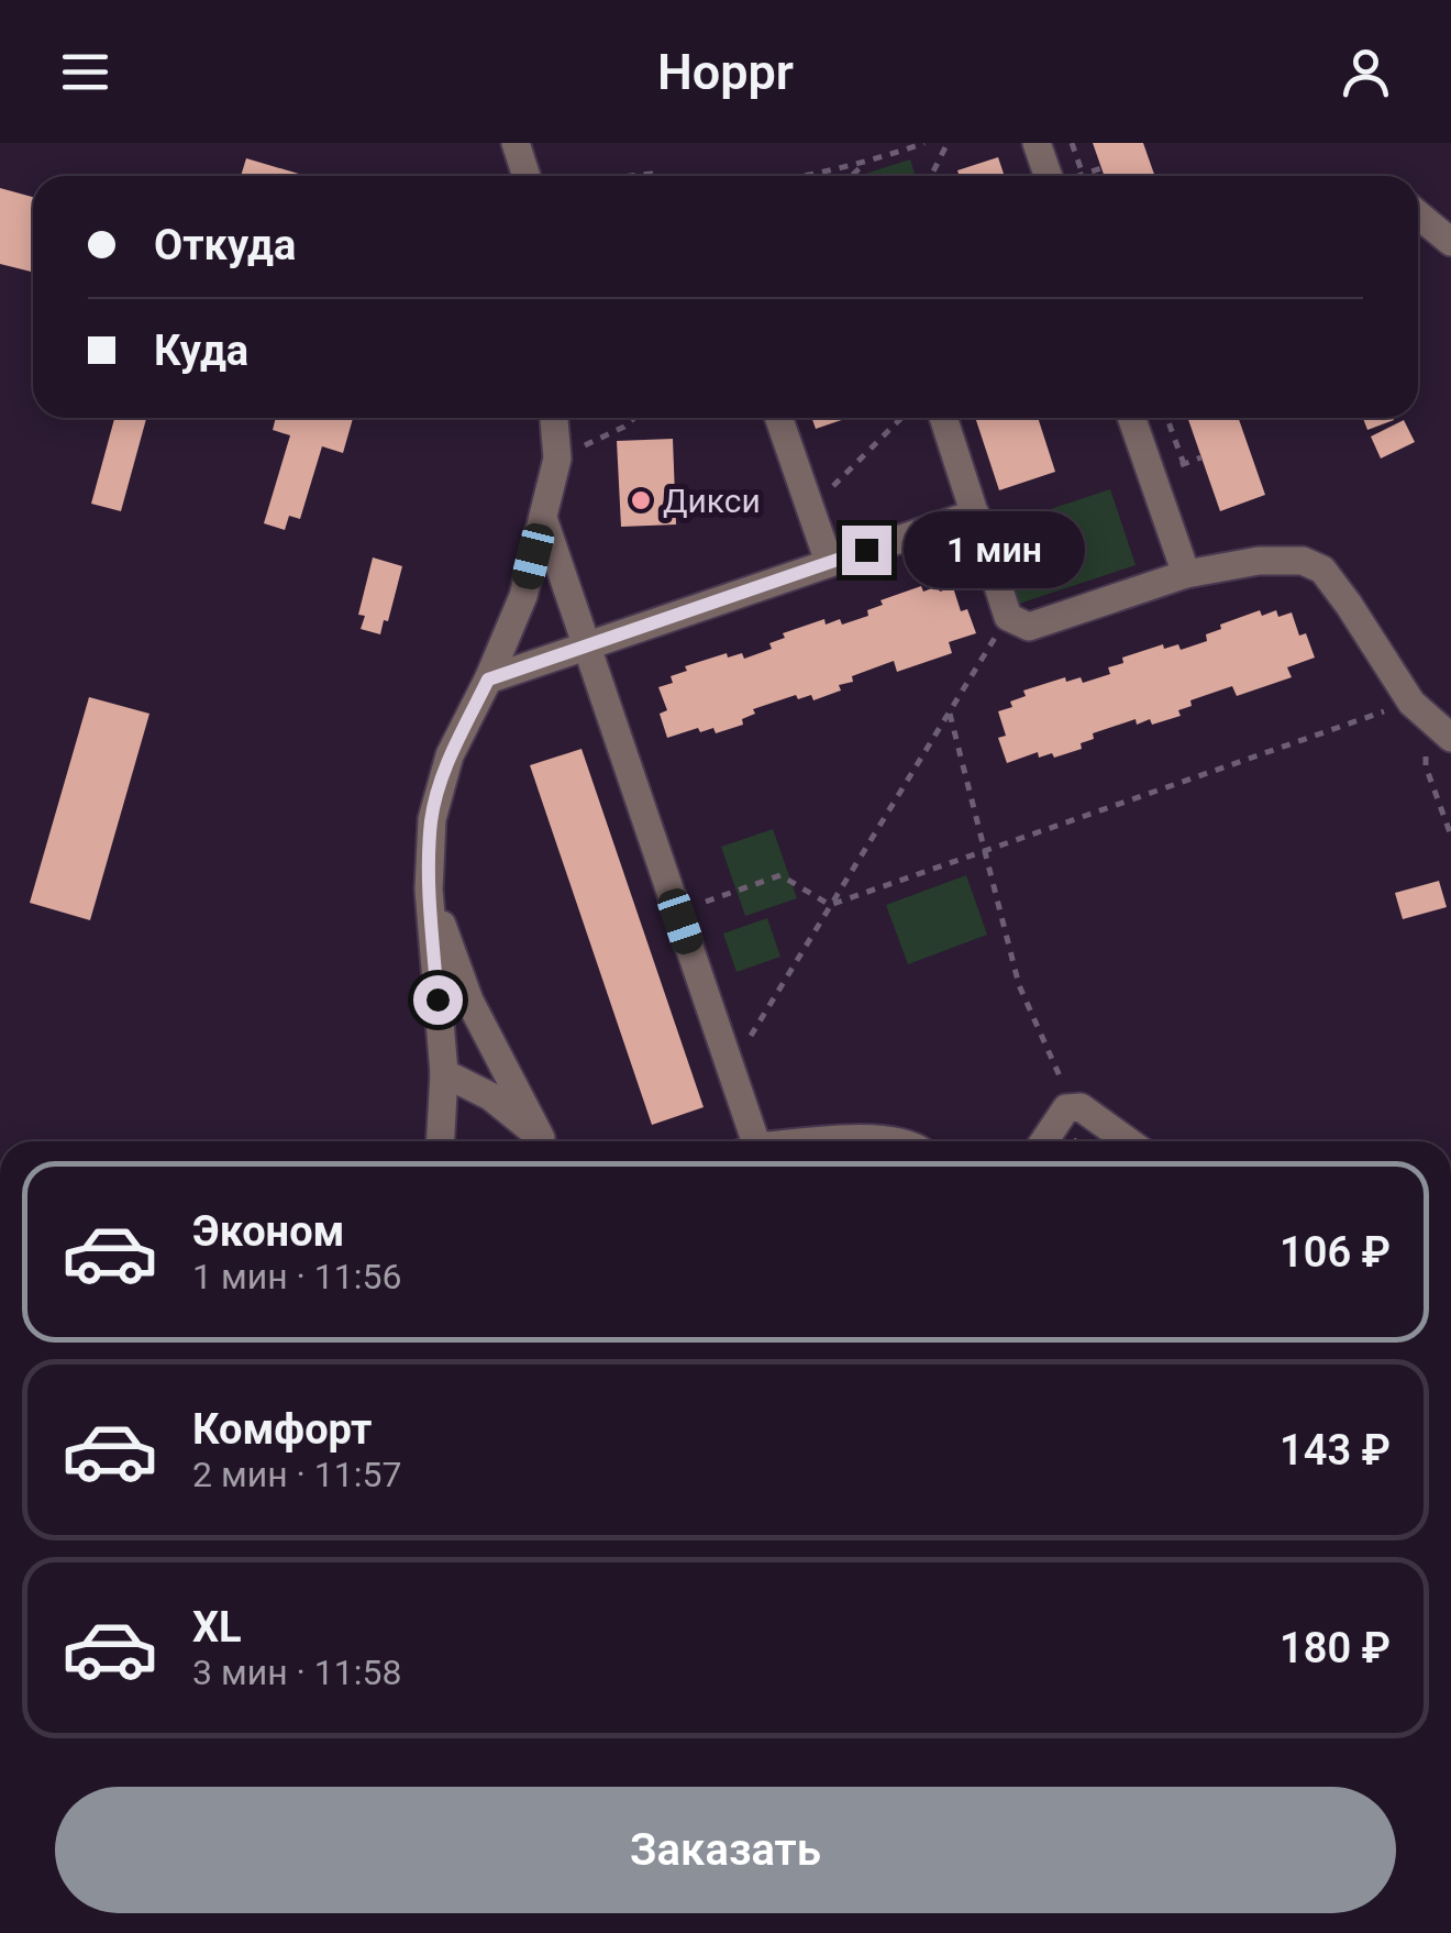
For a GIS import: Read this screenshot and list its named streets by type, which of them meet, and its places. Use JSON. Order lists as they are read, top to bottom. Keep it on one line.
{"places":["Дикси"],"page":{"header":"Hoppr","banner":["Откуда","Куда"],"bubble":"1 мин","list":[{"name":"Эконом","note":"1 мин · 11:56","value":"106 ₽"},{"name":"Комфорт","note":"2 мин · 11:57","value":"143 ₽"},{"name":"XL","note":"3 мин · 11:58","value":"180 ₽"}],"buttons":"Заказать"}}
